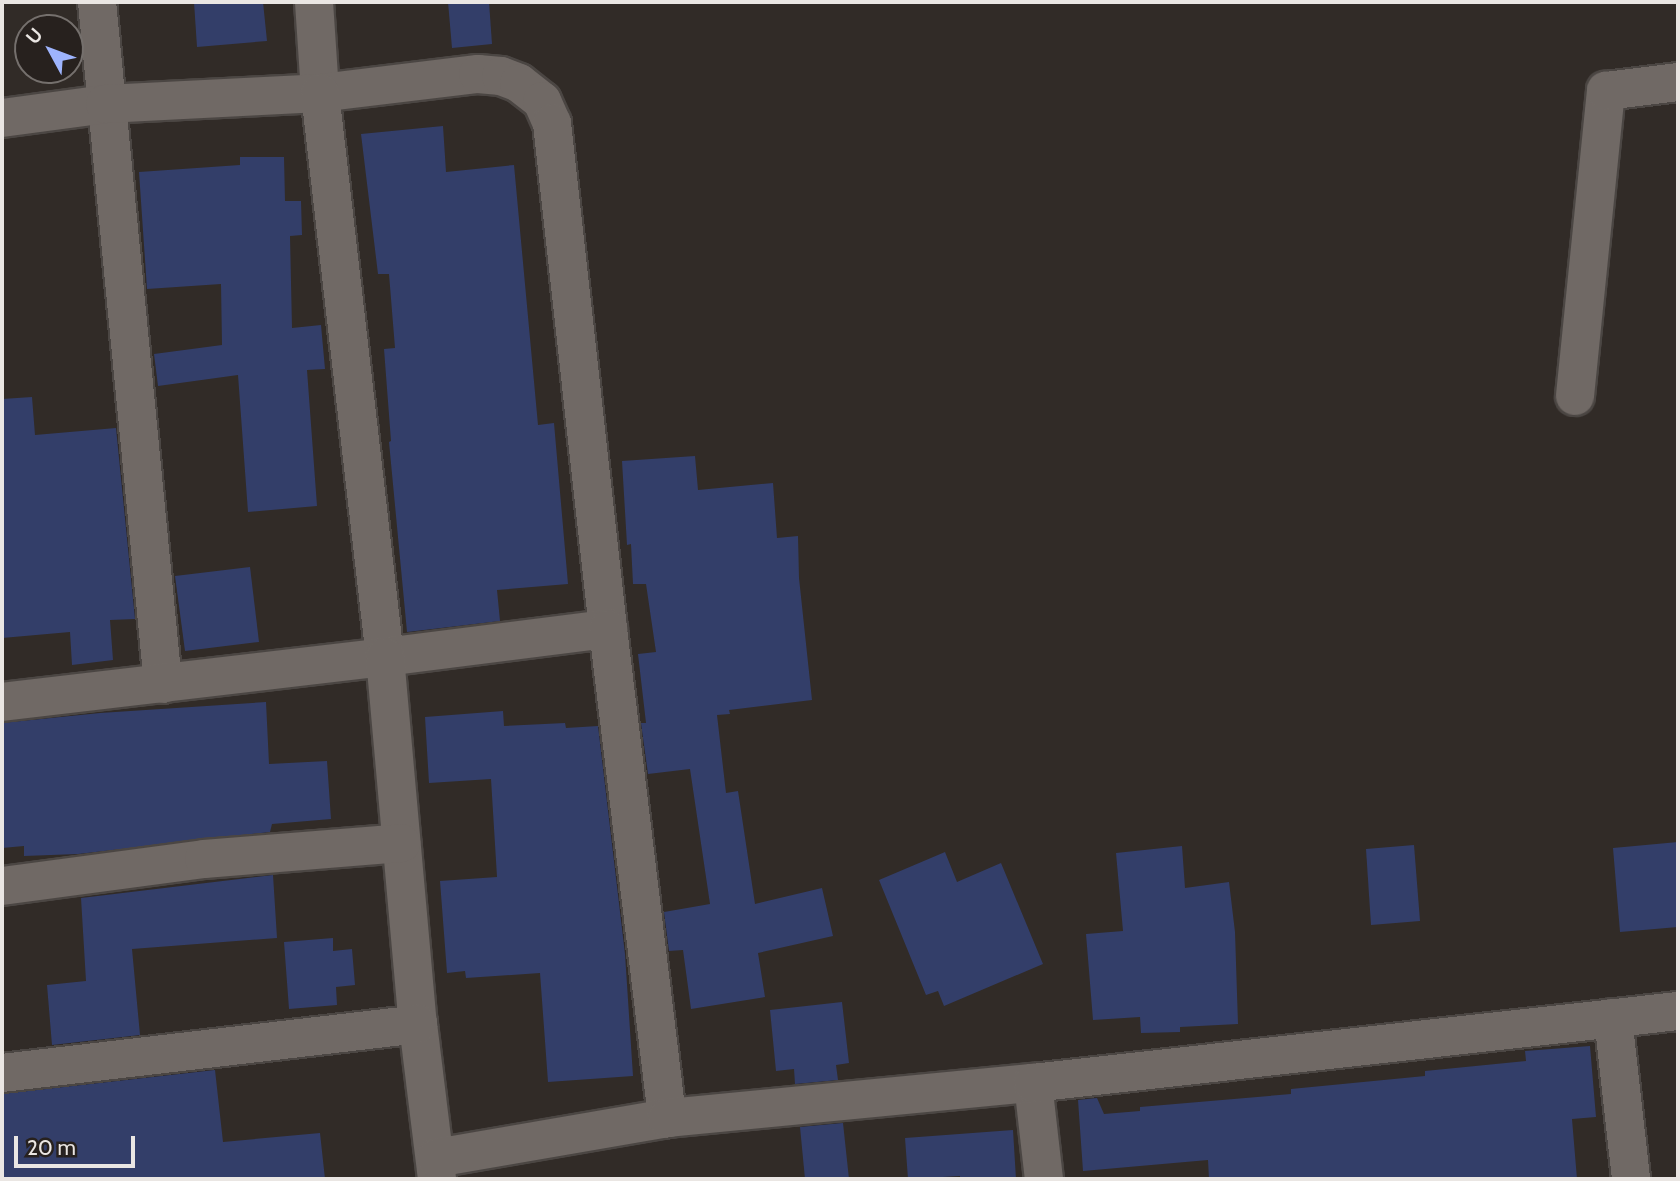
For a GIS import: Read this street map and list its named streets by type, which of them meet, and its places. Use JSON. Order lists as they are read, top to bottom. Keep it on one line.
{"scale_bar":"20 m","north":"top left"}
